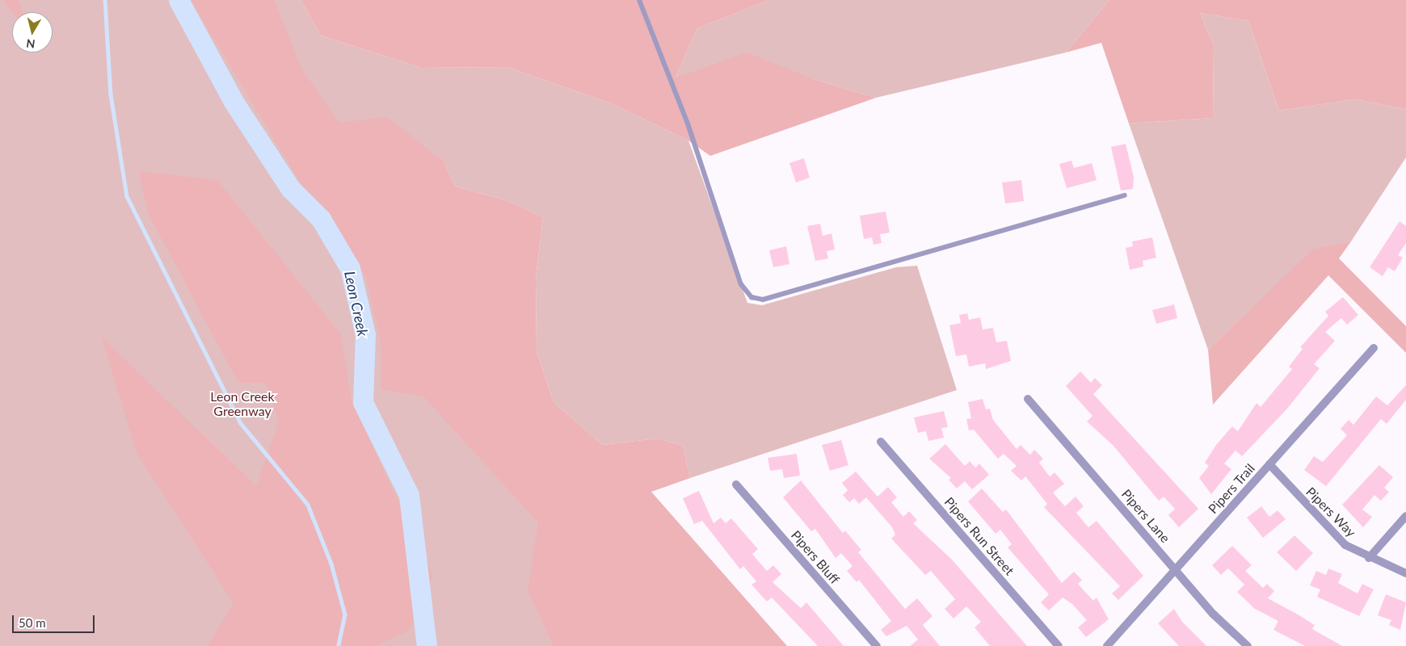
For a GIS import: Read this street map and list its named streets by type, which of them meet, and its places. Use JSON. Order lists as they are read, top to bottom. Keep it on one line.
{"streets":{"street":["Pipers Trail","Pipers Way","Pipers Lane","Pipers Run Street","Pipers Bluff"]},"crossings":[["Pipers Trail","Pipers Way"],["Pipers Trail","Pipers Lane"]],"water":["Leon Creek"],"parks":["Leon Creek Greenway"],"scale_bar":"50 m","north":"bottom"}
